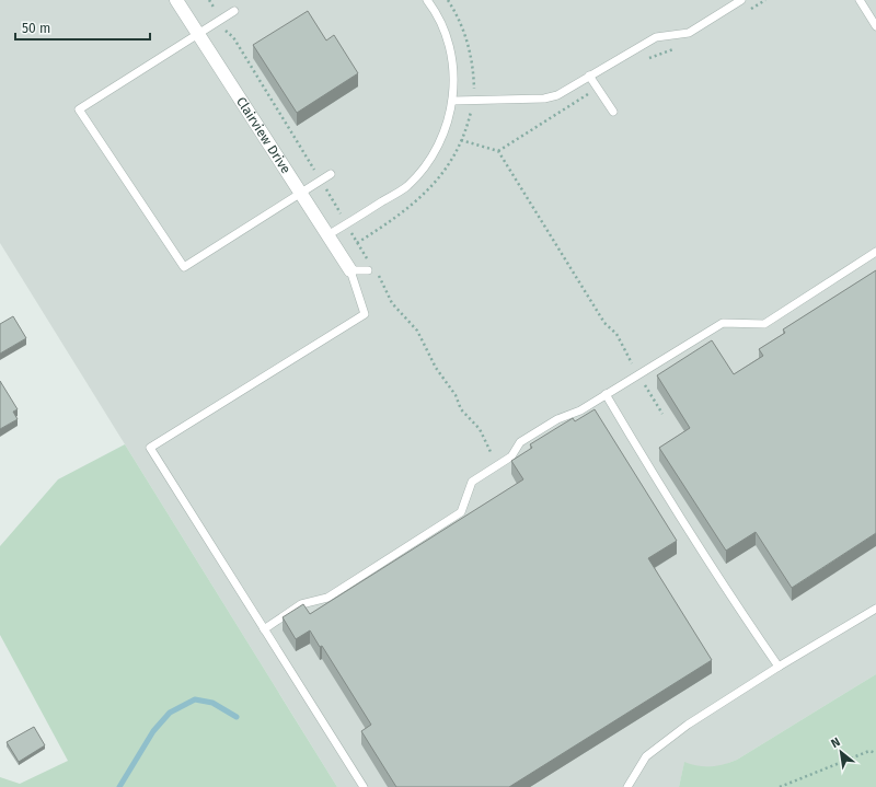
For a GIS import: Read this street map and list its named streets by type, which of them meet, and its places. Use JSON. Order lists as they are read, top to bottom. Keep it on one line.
{"streets":{"street":["Clairview Drive"]},"scale_bar":"50 m","north":"top left"}
